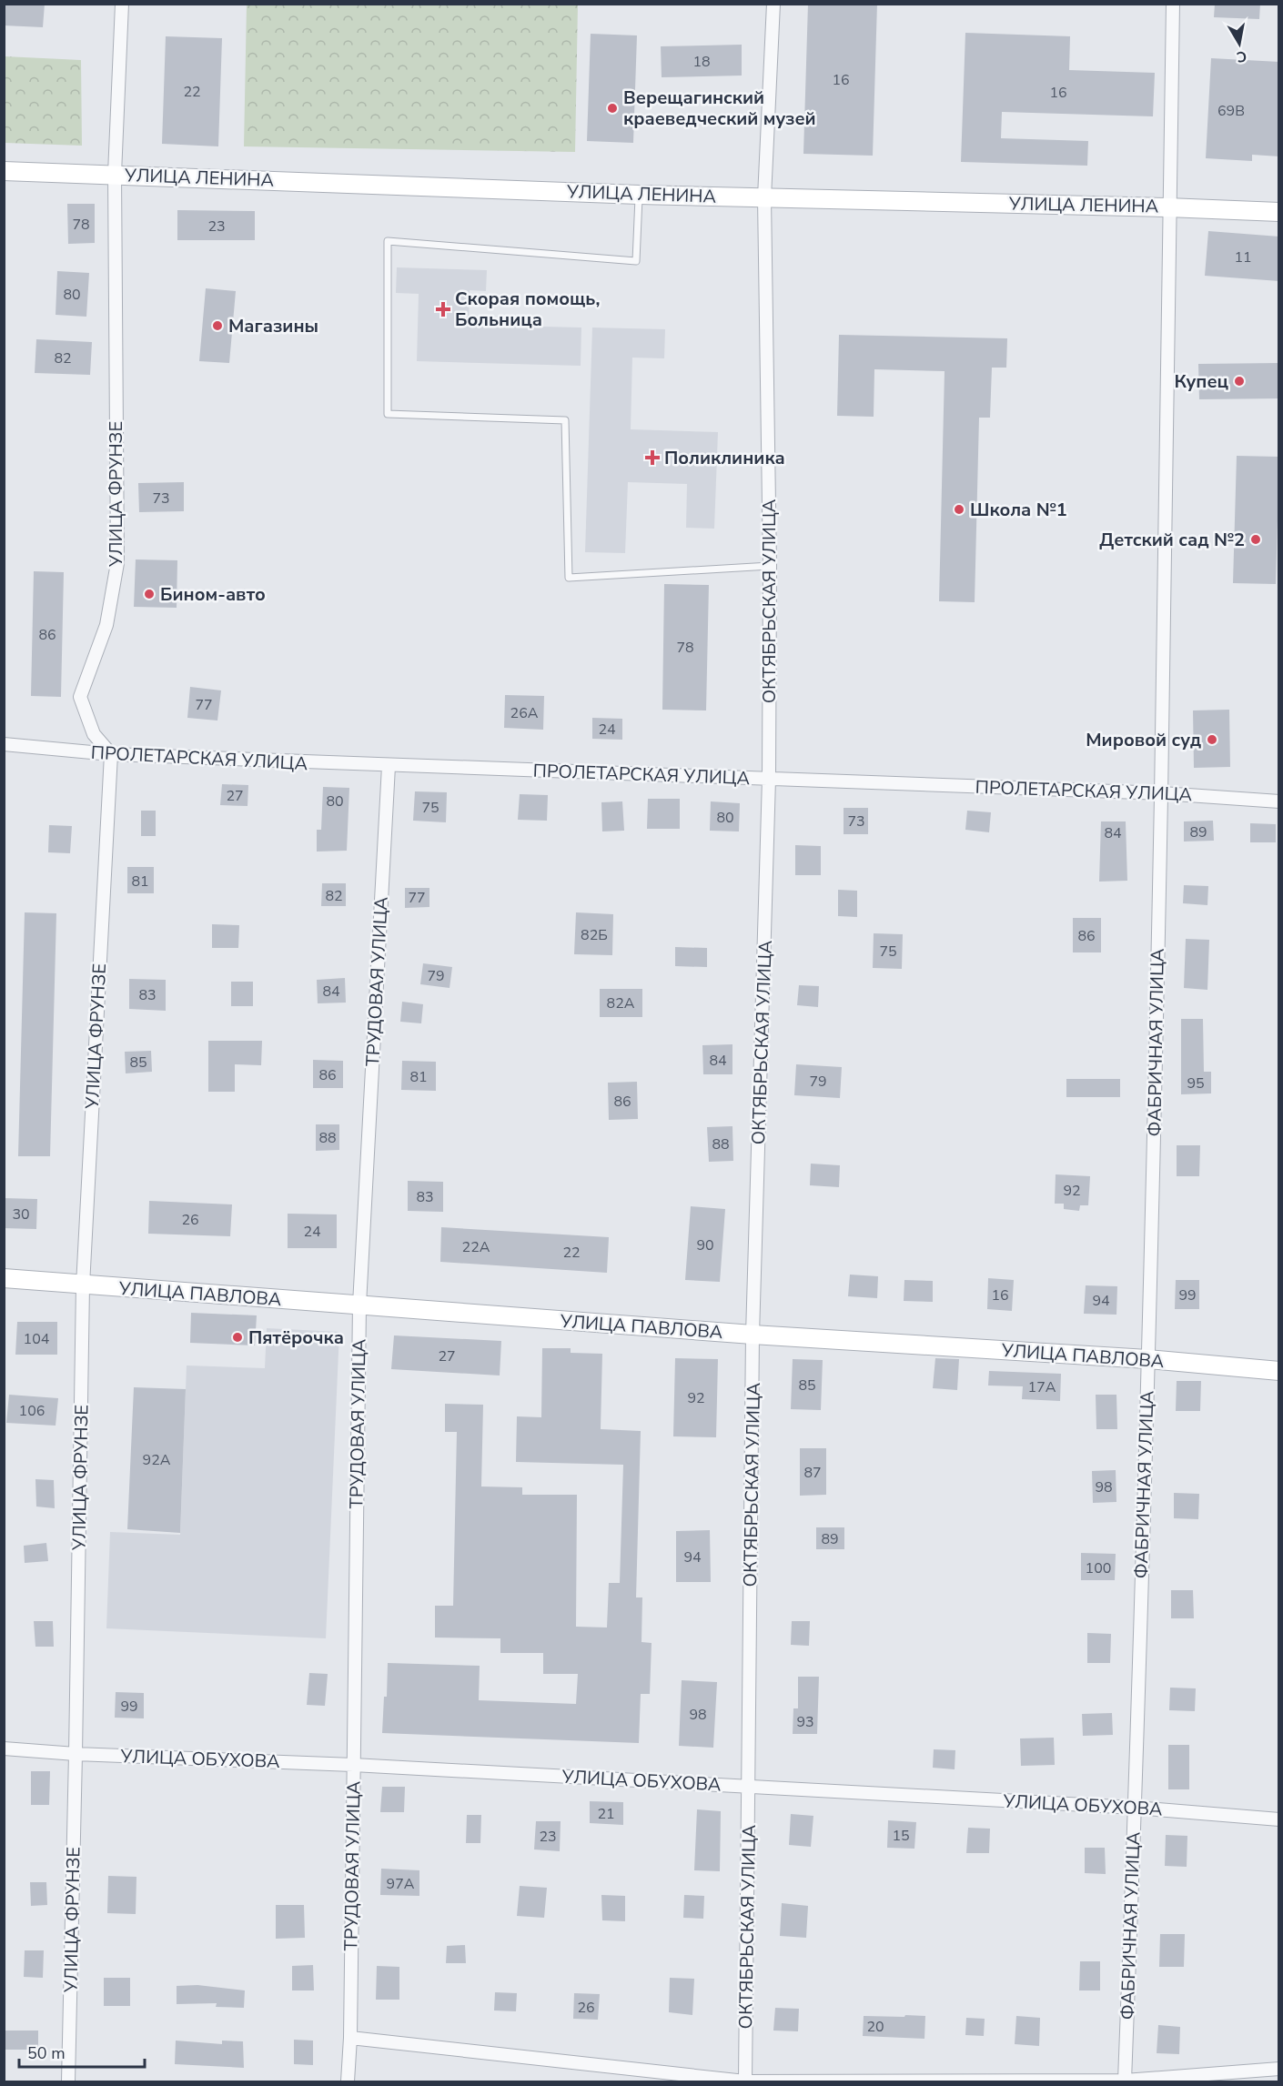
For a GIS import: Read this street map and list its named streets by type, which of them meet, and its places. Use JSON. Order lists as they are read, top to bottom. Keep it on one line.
{"streets":{"street":["УЛИЦА ЛЕНИНА","УЛИЦА ФРУНЗЕ","ОКТЯБРЬСКАЯ УЛИЦА","ПРОЛЕТАРСКАЯ УЛИЦА","ТРУДОВАЯ УЛИЦА","ФАБРИЧНАЯ УЛИЦА","УЛИЦА ПАВЛОВА","УЛИЦА ОБУХОВА"]},"crossings":[["УЛИЦА ЛЕНИНА","УЛИЦА ФРУНЗЕ"],["УЛИЦА ЛЕНИНА","ОКТЯБРЬСКАЯ УЛИЦА"],["УЛИЦА ЛЕНИНА","ФАБРИЧНАЯ УЛИЦА"],["УЛИЦА ФРУНЗЕ","ПРОЛЕТАРСКАЯ УЛИЦА"],["УЛИЦА ФРУНЗЕ","УЛИЦА ПАВЛОВА"],["УЛИЦА ФРУНЗЕ","УЛИЦА ОБУХОВА"],["ОКТЯБРЬСКАЯ УЛИЦА","ПРОЛЕТАРСКАЯ УЛИЦА"],["ОКТЯБРЬСКАЯ УЛИЦА","УЛИЦА ПАВЛОВА"],["ОКТЯБРЬСКАЯ УЛИЦА","УЛИЦА ОБУХОВА"],["ПРОЛЕТАРСКАЯ УЛИЦА","ТРУДОВАЯ УЛИЦА"],["ПРОЛЕТАРСКАЯ УЛИЦА","ФАБРИЧНАЯ УЛИЦА"],["ТРУДОВАЯ УЛИЦА","УЛИЦА ПАВЛОВА"],["ТРУДОВАЯ УЛИЦА","УЛИЦА ОБУХОВА"],["ФАБРИЧНАЯ УЛИЦА","УЛИЦА ПАВЛОВА"],["ФАБРИЧНАЯ УЛИЦА","УЛИЦА ОБУХОВА"]],"places":{"other":["Верещагинский краеведческий музей","Магазины","Купец","Школа №1","Детский сад №2","Бином-авто","Мировой суд","Пятёрочка"],"health":["Скорая помощь, Больница","Поликлиника"]},"house_numbers":["18","16","22","16","69В","78","23","11","80","82","73","86","78","77","26А","24","27","80","75","80","73","89","84","81","82","77","82Б","86","75","79","84","83","82А","84","85","86","81","79","95","86","88","88","92","83","30","26","24","90","22А","22","16","99","94","104","27","85","17А","92","106","92А","87","98","89","94","100","99","98","93","21","15","23","97А","26","20"],"scale_bar":"50 m","north":"bottom"}
